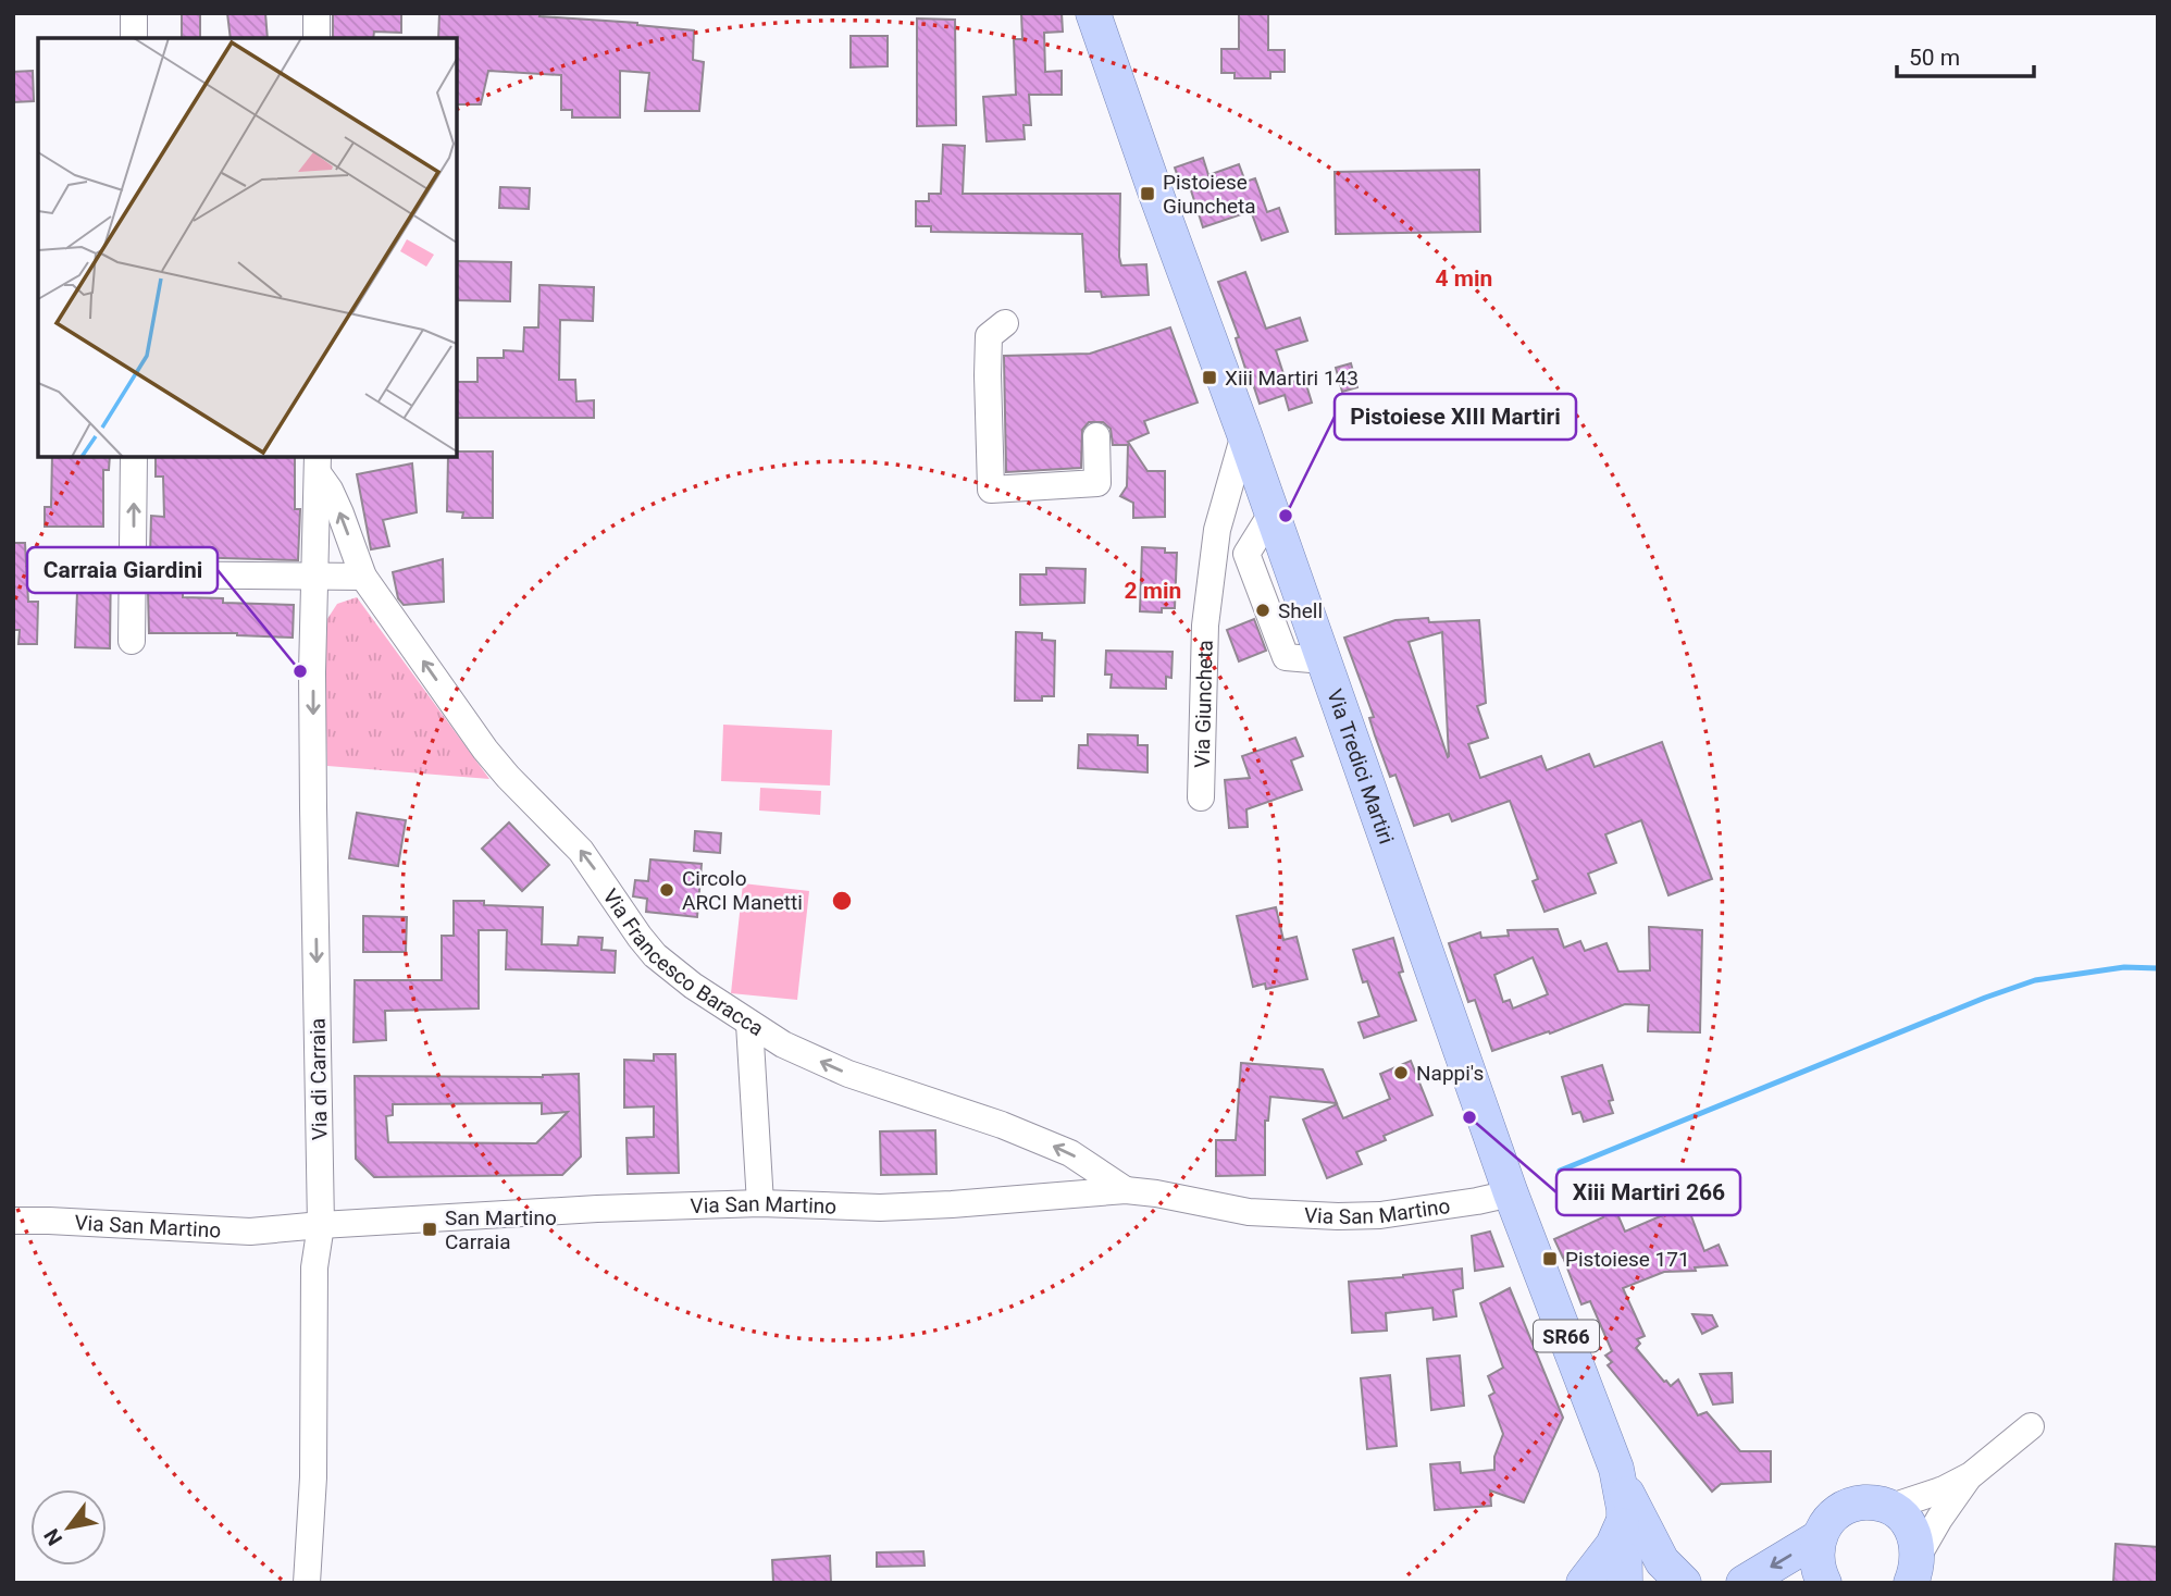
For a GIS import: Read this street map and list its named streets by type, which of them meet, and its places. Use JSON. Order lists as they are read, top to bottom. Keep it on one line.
{"streets":{"main road":["Via Tredici Martiri","SR66"],"street":["Via Giuncheta","Via Francesco Baracca","Via di Carraia","Via San Martino"]},"crossings":[["Via Giuncheta","Via Tredici Martiri"],["Via Tredici Martiri","Via San Martino"],["Via Francesco Baracca","Via di Carraia"],["Via Francesco Baracca","Via San Martino"],["Via di Carraia","Via San Martino"]],"one_way":["Via Francesco Baracca","Via di Carraia"],"places":{"transit":["Pistoiese Giuncheta","Xiii Martiri 143","San Martino Carraia","Pistoiese 171"],"other":["Pistoiese XIII Martiri","Shell","Carraia Giardini","Circolo ARCI Manetti","Nappi's","Xiii Martiri 266"]},"scale_bar":"50 m","north":"bottom left","rings":["4 min","2 min"]}
